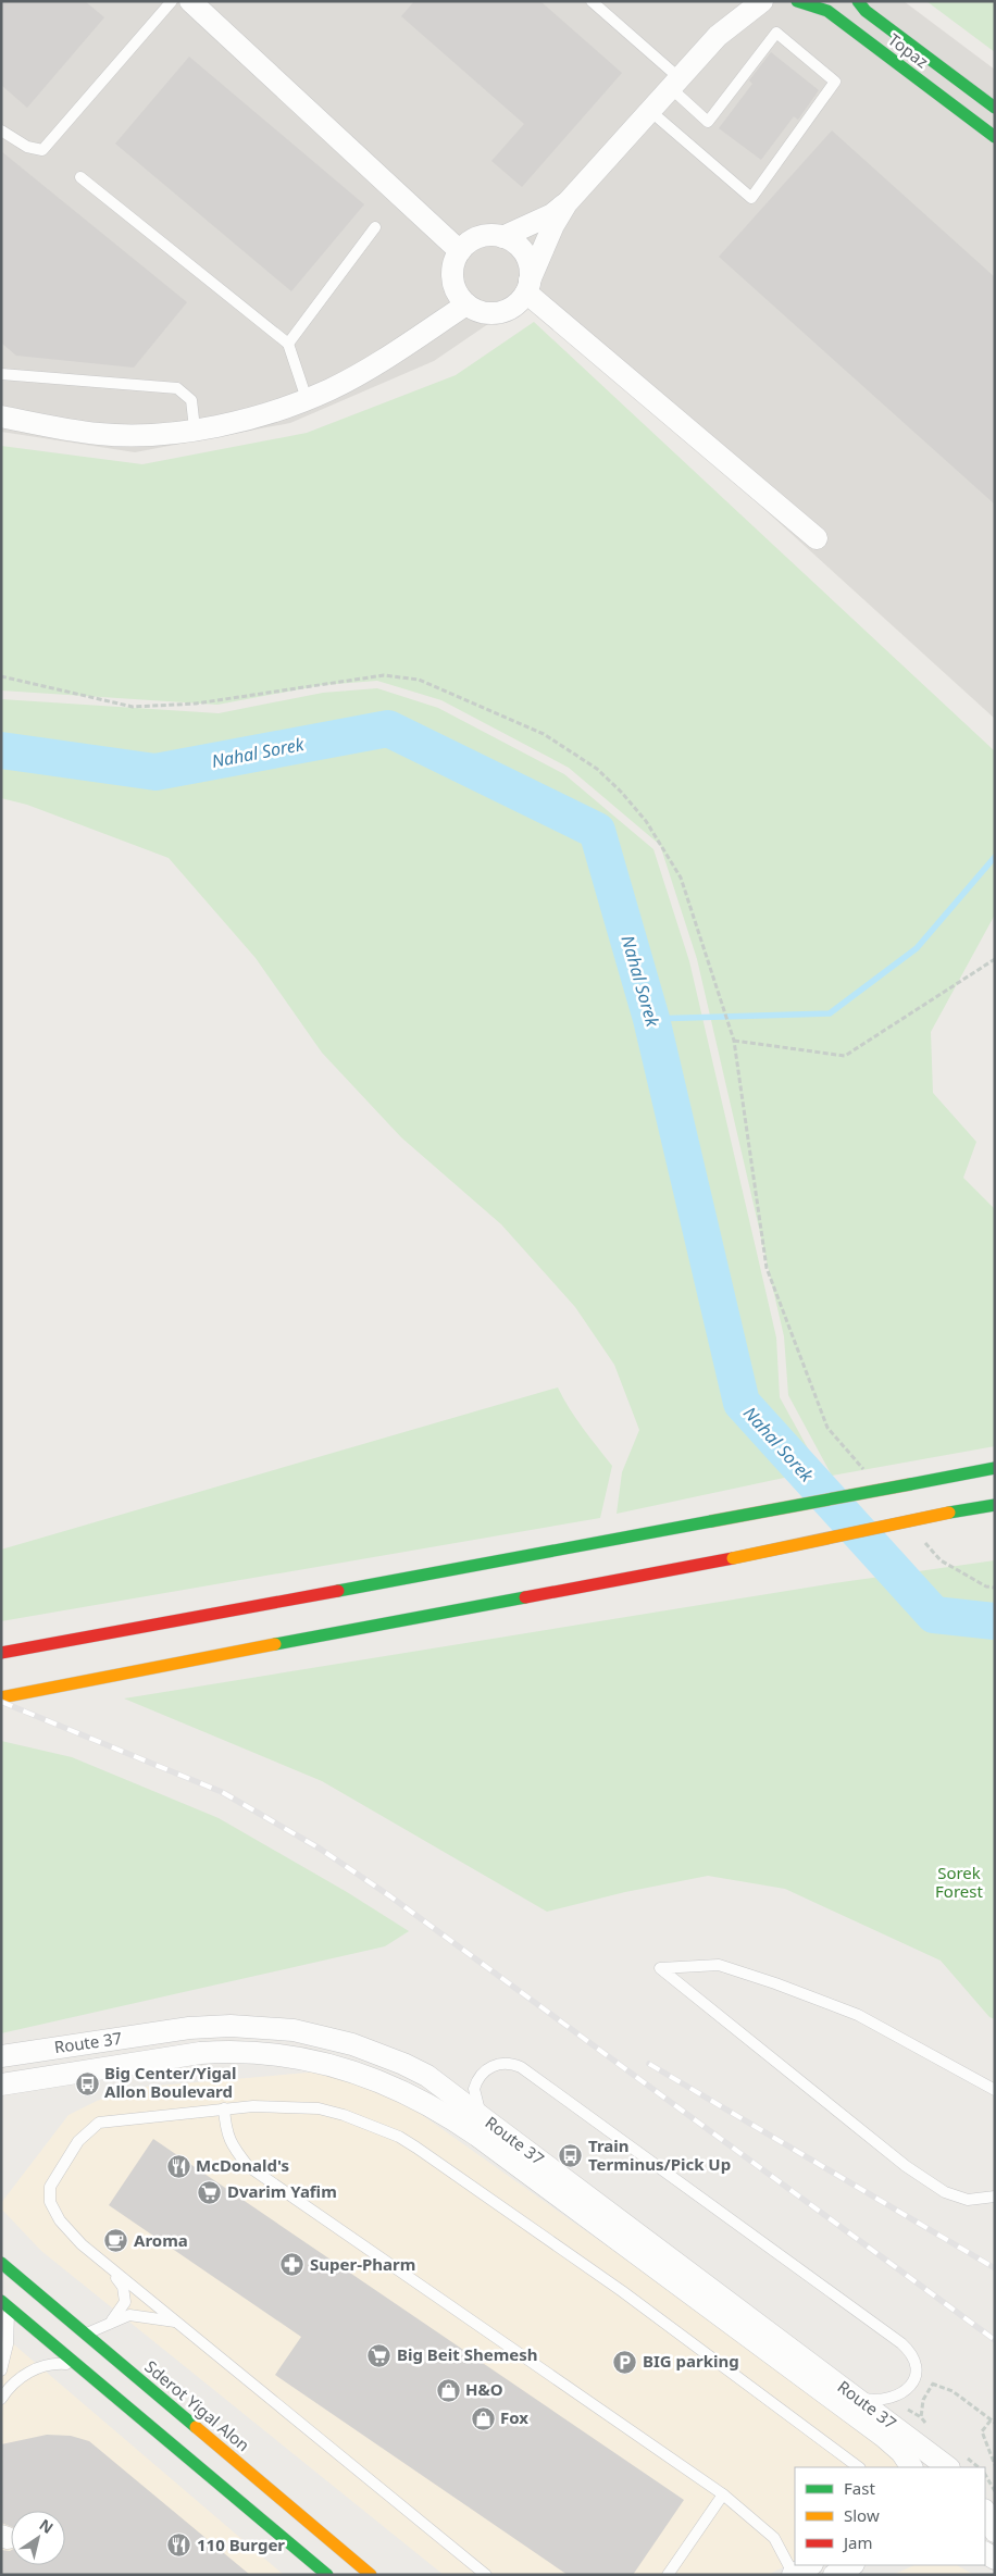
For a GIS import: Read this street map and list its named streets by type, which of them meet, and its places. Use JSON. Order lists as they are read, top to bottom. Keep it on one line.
{"streets":{"main road":["Topaz","Sderot Yigal Alon"],"street":["Route 37"]},"water":["Nahal Sorek"],"parks":["Sorek Forest"],"places":{"bus stop":["Big Center/Yigal Allon Boulevard","Train Terminus/Pick Up"],"restaurant":["McDonald's","110 Burger"],"supermarket":["Dvarim Yafim","Big Beit Shemesh"],"cafe":["Aroma"],"pharmacy":["Super-Pharm"],"parking":["BIG parking"],"shop":["H&O","Fox"]},"legend":["Fast","Slow","Jam"],"north":"top right"}
